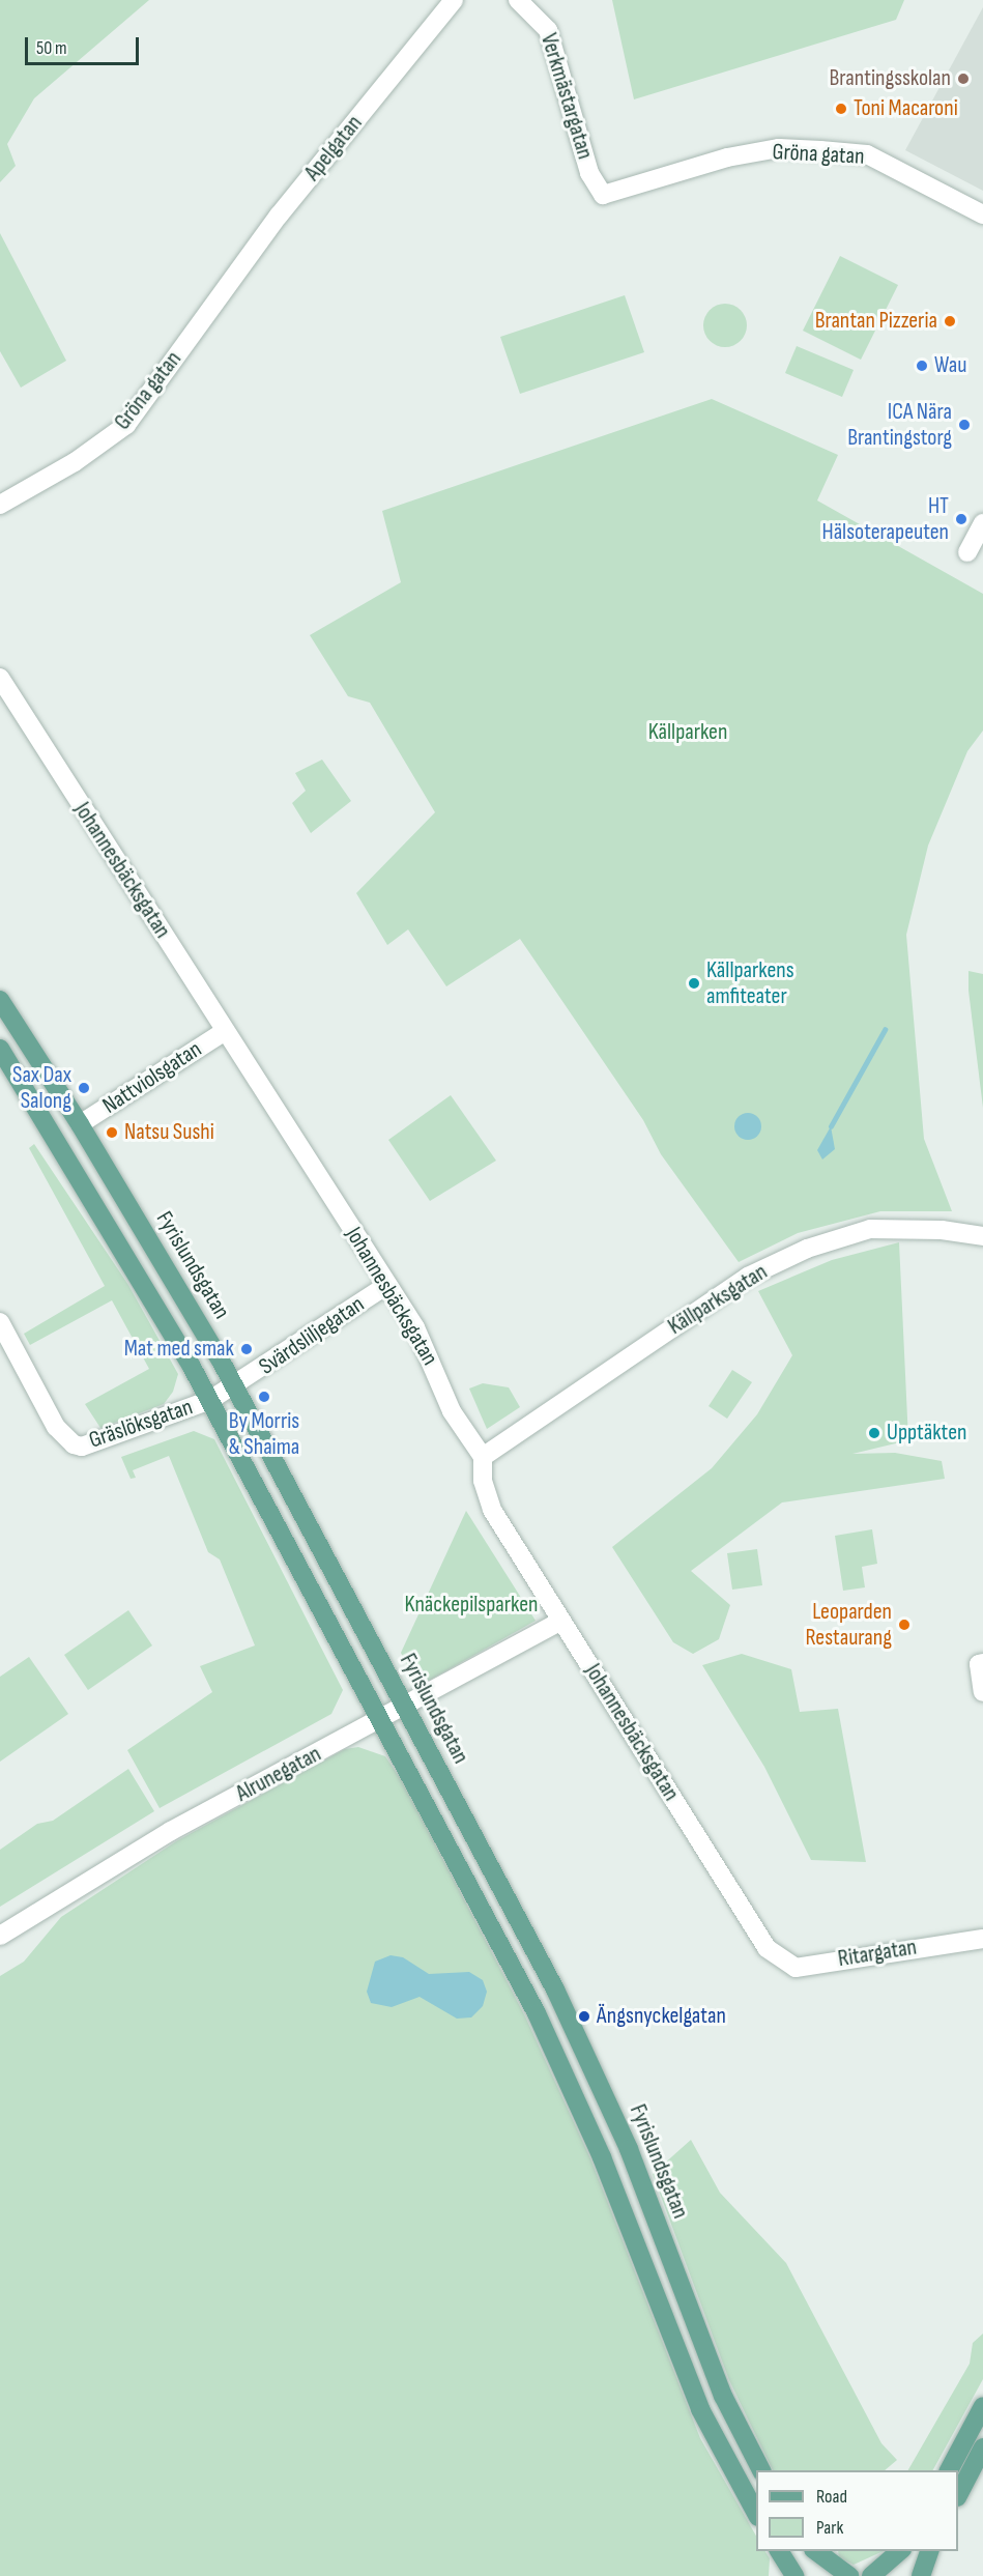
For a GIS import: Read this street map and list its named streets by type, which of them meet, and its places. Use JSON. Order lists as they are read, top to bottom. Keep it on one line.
{"streets":{"main road":["Fyrislundsgatan"],"street":["Verkmästargatan","Apelgatan","Gröna gatan","Johannesbäcksgatan","Nattviolsgatan","Källparksgatan","Svärdsliljegatan","Gräslöksgatan","Alrunegatan","Ritargatan"]},"crossings":[["Verkmästargatan","Gröna gatan"],["Apelgatan","Gröna gatan"],["Johannesbäcksgatan","Nattviolsgatan"],["Johannesbäcksgatan","Källparksgatan"],["Johannesbäcksgatan","Svärdsliljegatan"],["Johannesbäcksgatan","Alrunegatan"],["Johannesbäcksgatan","Ritargatan"],["Nattviolsgatan","Fyrislundsgatan"],["Fyrislundsgatan","Svärdsliljegatan"],["Fyrislundsgatan","Gräslöksgatan"],["Fyrislundsgatan","Alrunegatan"],["Svärdsliljegatan","Gräslöksgatan"]],"parks":["Källparken","Knäckepilsparken"],"places":["Brantingsskolan","Toni Macaroni","Brantan Pizzeria","Wau","ICA Nära Brantingstorg","HT Hälsoterapeuten","Källparkens amfiteater","Sax Dax Salong","Natsu Sushi","Mat med smak","By Morris & Shaima","Upptäkten","Leoparden Restaurang","Ängsnyckelgatan"],"legend":["Road","Park"],"scale_bar":"50 m"}
